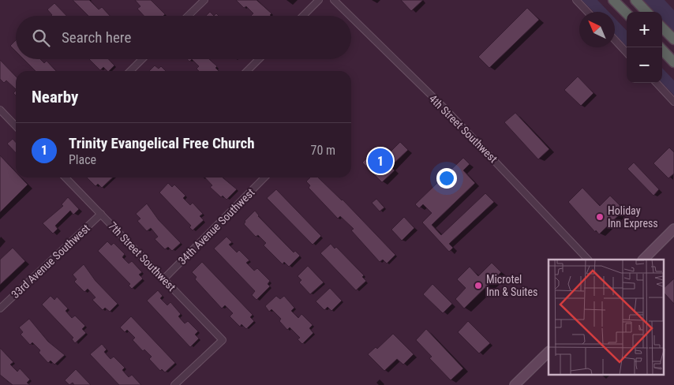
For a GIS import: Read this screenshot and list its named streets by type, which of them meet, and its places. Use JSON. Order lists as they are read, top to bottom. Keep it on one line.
{"streets":{"street":["4th Street Southwest","34th Avenue Southwest","7th Street Southwest","33rd Avenue Southwest"]},"crossings":[["34th Avenue Southwest","7th Street Southwest"],["7th Street Southwest","33rd Avenue Southwest"]],"places":["Holiday Inn Express","Microtel Inn & Suites"],"north":"top left","page":{"map_buttons":["+","−"],"search":"Search here","heading":"Nearby","list":[{"mark":"1","name":"Trinity Evangelical Free Church","note":"Place","value":"70 m"}],"pins":"1"}}
